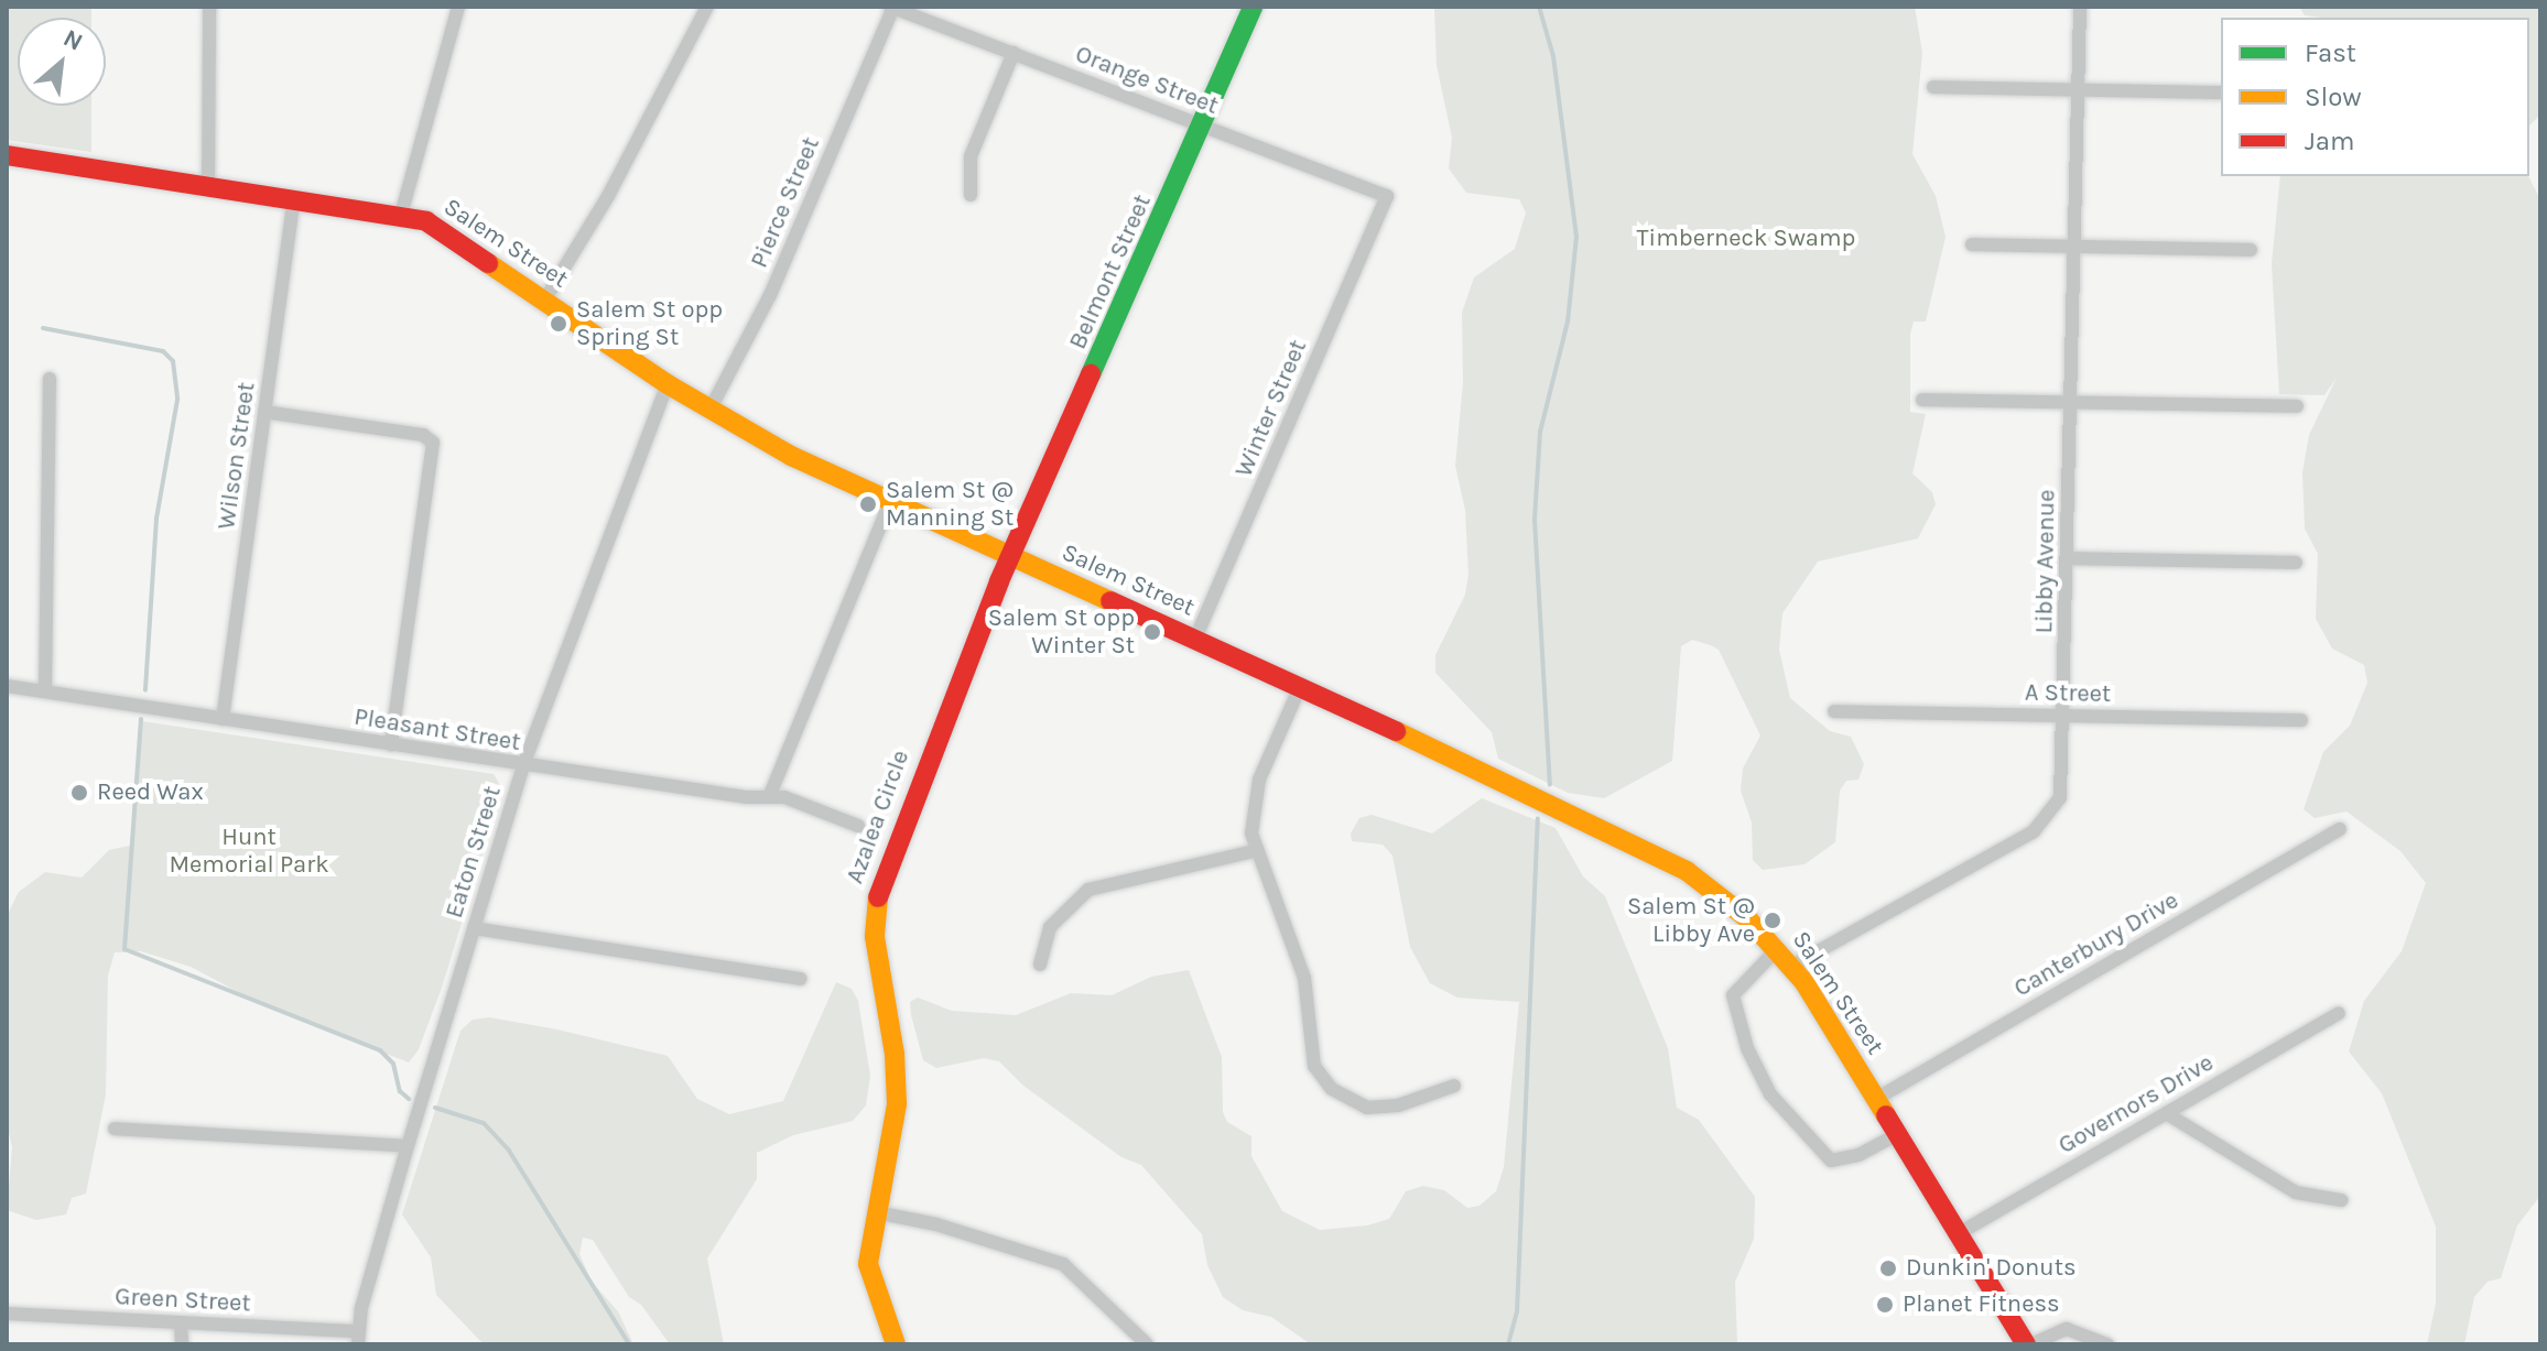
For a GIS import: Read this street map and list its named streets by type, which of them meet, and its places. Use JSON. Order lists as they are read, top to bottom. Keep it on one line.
{"streets":{"main road":["Salem Street","Belmont Street","Azalea Circle"],"street":["Orange Street","Pierce Street","Winter Street","Wilson Street","Libby Avenue","A Street","Pleasant Street","Eaton Street","Canterbury Drive","Governors Drive","Green Street"]},"crossings":[["Orange Street","Pierce Street"],["Orange Street","Belmont Street"],["Orange Street","Winter Street"],["Pierce Street","Salem Street"],["Salem Street","Belmont Street"],["Salem Street","Winter Street"],["Salem Street","Wilson Street"],["Salem Street","Libby Avenue"],["Salem Street","Azalea Circle"],["Salem Street","Eaton Street"],["Salem Street","Canterbury Drive"],["Salem Street","Governors Drive"],["Belmont Street","Azalea Circle"],["Wilson Street","Pleasant Street"],["Libby Avenue","A Street"],["Pleasant Street","Eaton Street"],["Eaton Street","Green Street"]],"parks":["Timberneck Swamp","Hunt Memorial Park"],"places":["Salem St opp Spring St","Salem St @ Manning St","Salem St opp Winter St","Reed Wax","Salem St @ Libby Ave","Dunkin' Donuts","Planet Fitness"],"legend":["Fast","Slow","Jam"],"north":"top right"}
